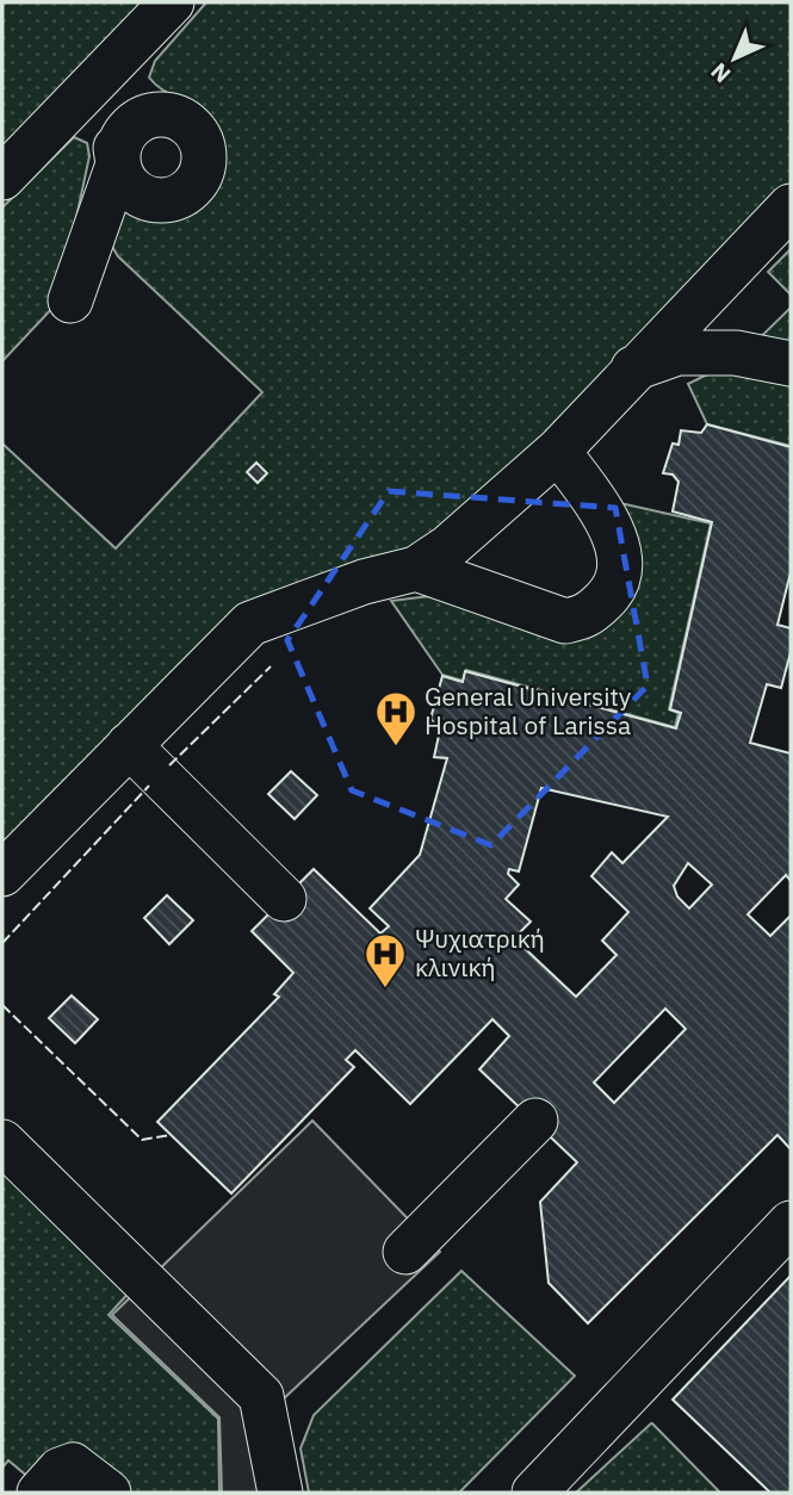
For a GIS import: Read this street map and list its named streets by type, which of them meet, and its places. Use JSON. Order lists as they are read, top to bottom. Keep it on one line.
{"places":{"hospital":["General University Hospital of Larissa","Ψυχιατρική κλινική"]},"north":"bottom left"}
